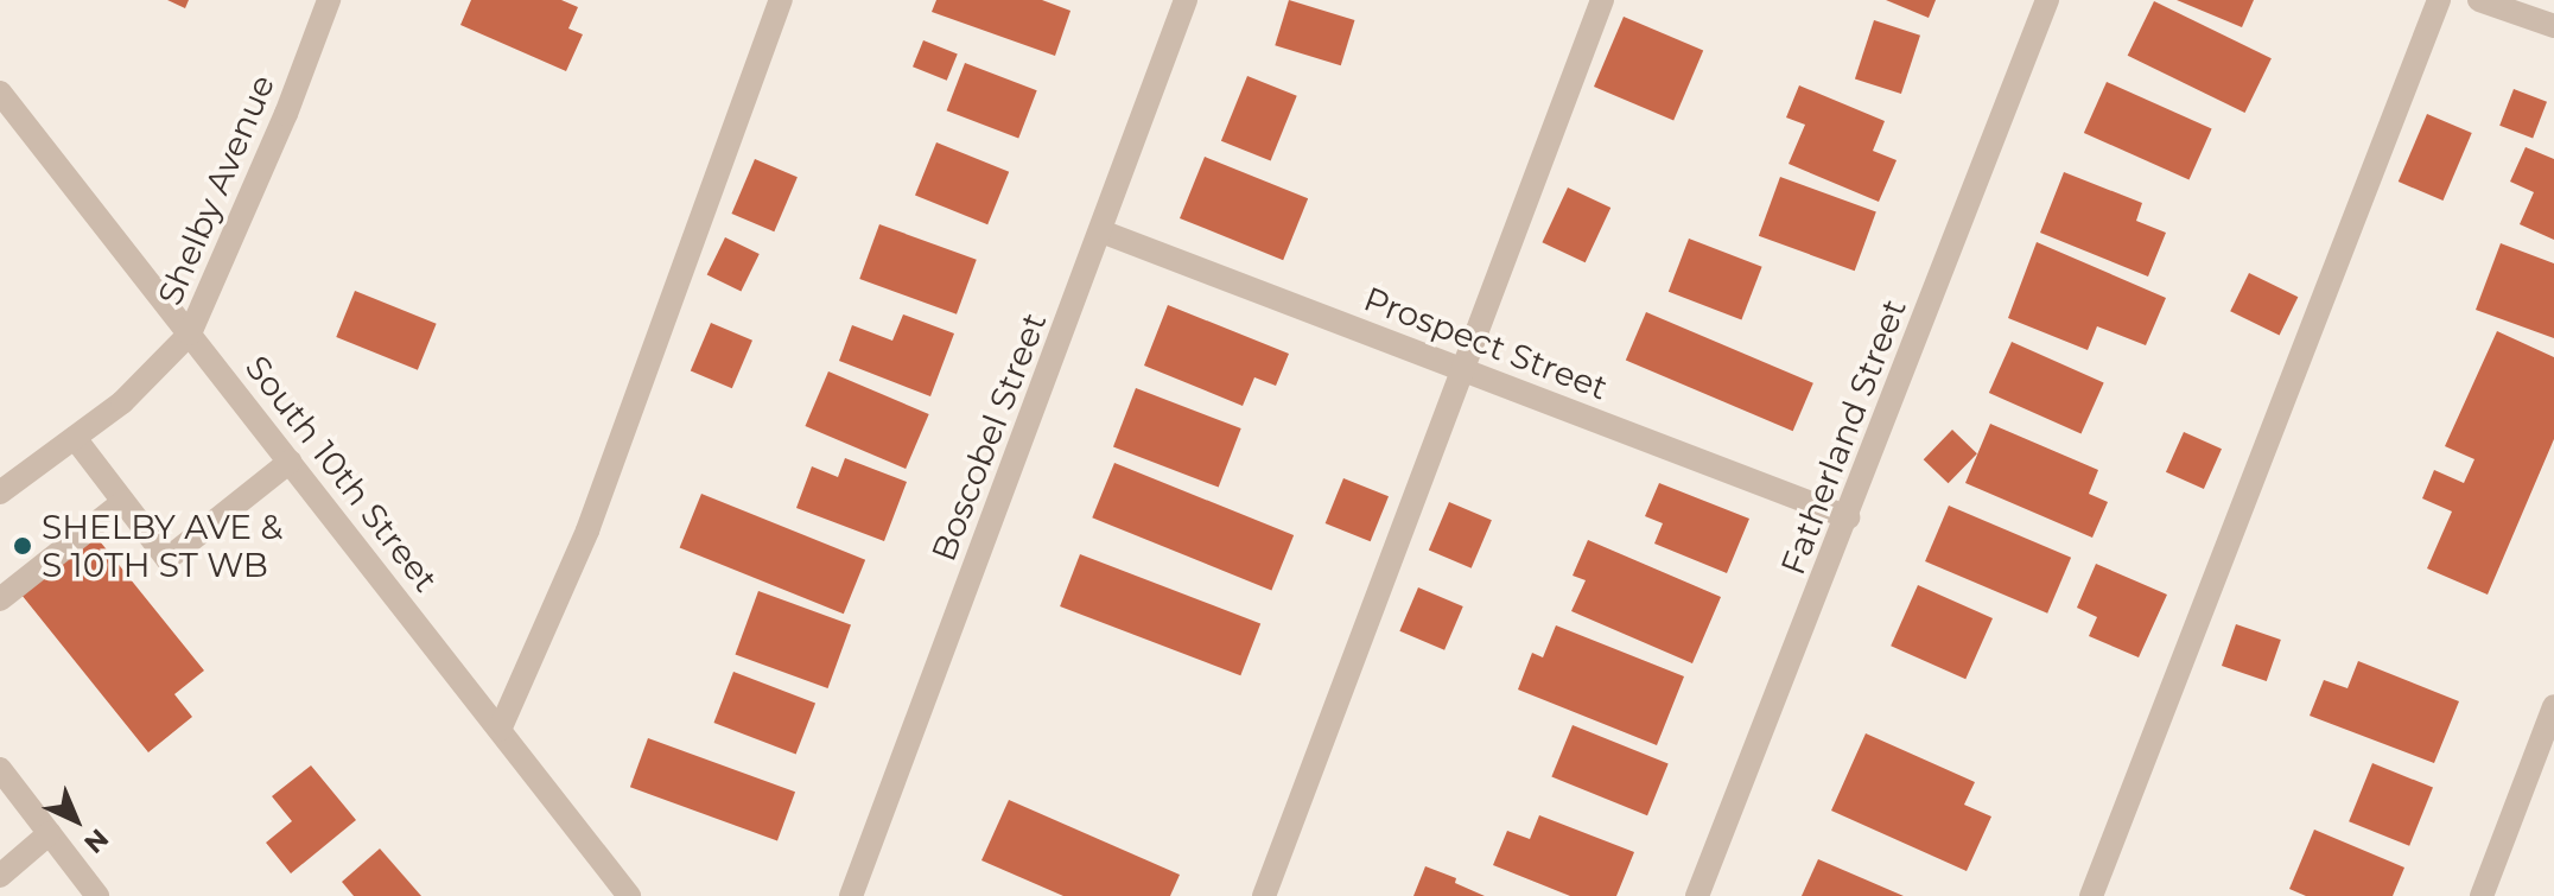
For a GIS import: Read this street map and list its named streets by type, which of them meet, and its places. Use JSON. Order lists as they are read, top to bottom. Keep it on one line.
{"streets":{"street":["Shelby Avenue","Prospect Street","Boscobel Street","Fatherland Street","South 10th Street"]},"crossings":[["Shelby Avenue","South 10th Street"],["Prospect Street","Boscobel Street"],["Prospect Street","Fatherland Street"]],"places":["SHELBY AVE & S 10TH ST WB"],"north":"bottom right"}
